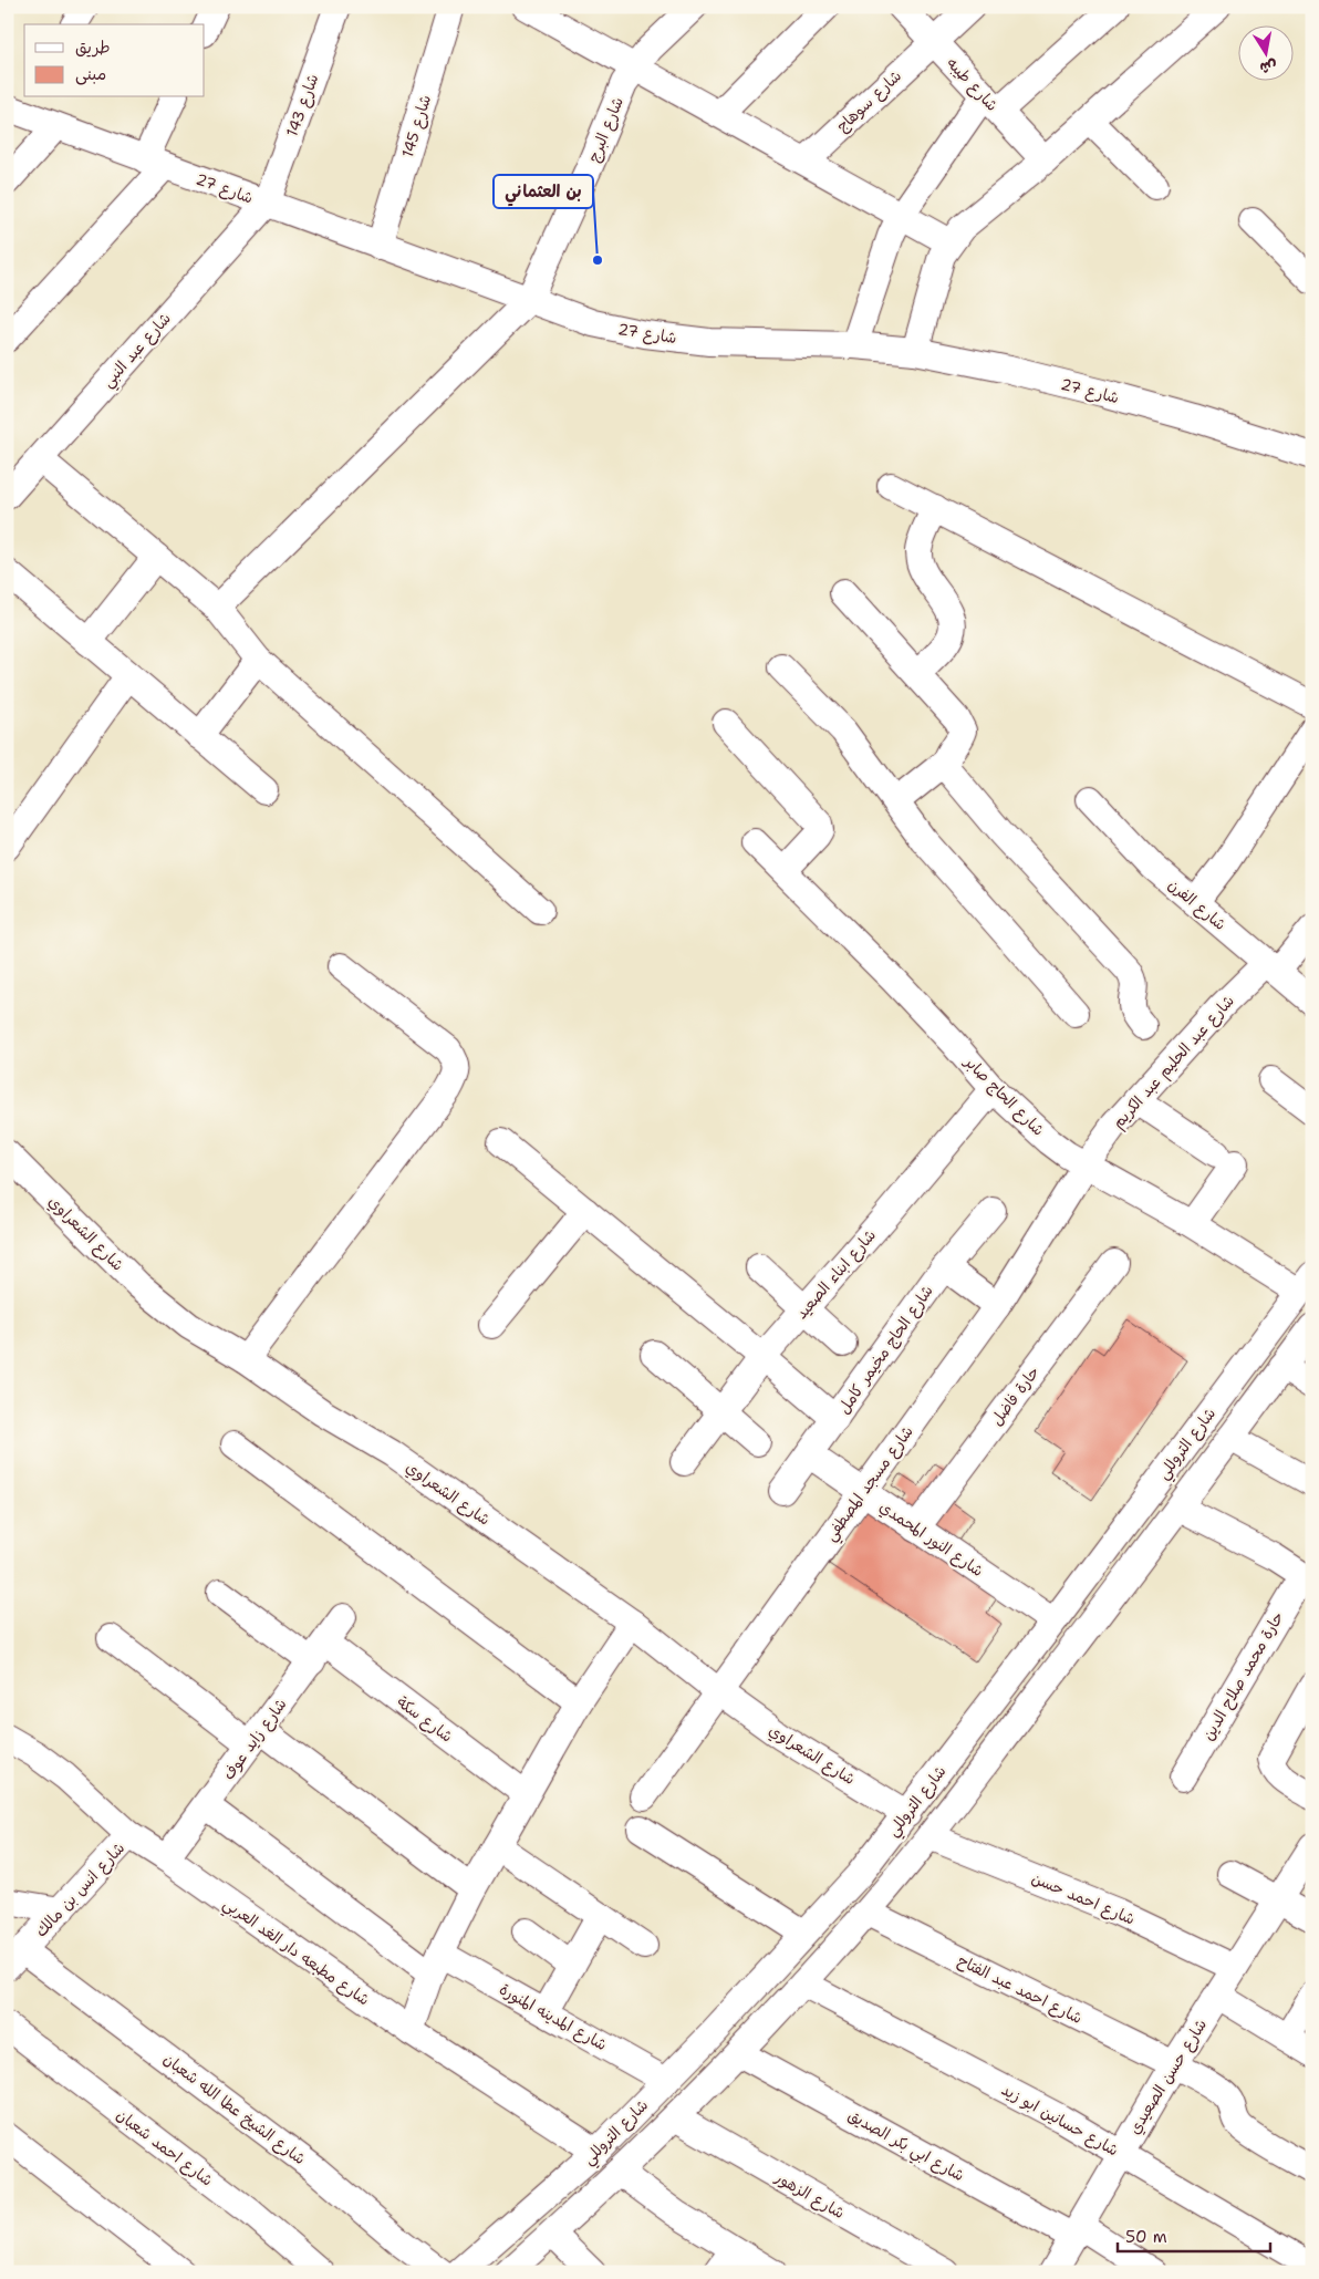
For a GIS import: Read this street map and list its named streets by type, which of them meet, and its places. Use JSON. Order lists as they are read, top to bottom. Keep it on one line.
{"streets":{"street":["شارع طيبه","شارع سوهاج","شارع 143","شارع 145","شارع البرج","شارع 27","شارع عبد النبي","شارع الفرن","شارع عبد الحليم عبد الكريم","شارع الحاج صابر","شارع الشعراوي","شارع ابناء الصعيد","شارع الحاج مخيمر كامل","حارة فاضل","شارع التروللي","شارع مسجد المصطفي","شارع النور المحمدي","حارة محمد صلاح الدين","شارع سكة","شارع زايد عوف","شارع انس بن مالك","شارع احمد حسن","شارع مطبعه دار الغد العربي","شارع احمد عبد الفتاح","شارع المدينه المنورة","شارع حسن الصعيدي","شارع الشيخ عطا الله شعبان","شارع حسانين ابو زيد","شارع ابي بكر الصديق","شارع احمد شعبان","شارع الزهور"]},"crossings":[["شارع طيبه","شارع سوهاج"],["شارع 143","شارع 27"],["شارع 143","شارع عبد النبي"],["شارع 145","شارع 27"],["شارع البرج","شارع 27"],["شارع 27","شارع عبد النبي"],["شارع الفرن","شارع عبد الحليم عبد الكريم"],["شارع عبد الحليم عبد الكريم","شارع الحاج صابر"],["شارع عبد الحليم عبد الكريم","شارع مسجد المصطفي"],["شارع الحاج صابر","شارع ابناء الصعيد"],["شارع الحاج صابر","شارع التروللي"],["شارع الحاج صابر","شارع مسجد المصطفي"],["شارع الشعراوي","شارع التروللي"],["شارع الشعراوي","شارع مسجد المصطفي"],["شارع الحاج مخيمر كامل","شارع النور المحمدي"],["حارة فاضل","شارع النور المحمدي"],["شارع التروللي","شارع النور المحمدي"],["شارع التروللي","شارع احمد حسن"],["شارع التروللي","شارع مطبعه دار الغد العربي"],["شارع التروللي","شارع احمد عبد الفتاح"],["شارع التروللي","شارع المدينه المنورة"],["شارع التروللي","شارع حسانين ابو زيد"],["شارع التروللي","شارع ابي بكر الصديق"],["شارع التروللي","شارع الزهور"],["شارع مسجد المصطفي","شارع النور المحمدي"],["شارع سكة","شارع زايد عوف"],["شارع زايد عوف","شارع مطبعه دار الغد العربي"],["شارع زايد عوف","شارع المدينه المنورة"],["شارع انس بن مالك","شارع مطبعه دار الغد العربي"],["شارع انس بن مالك","شارع الشيخ عطا الله شعبان"],["شارع احمد حسن","شارع حسن الصعيدي"],["شارع احمد عبد الفتاح","شارع حسن الصعيدي"],["شارع حسن الصعيدي","شارع حسانين ابو زيد"],["شارع حسن الصعيدي","شارع ابي بكر الصديق"]],"places":["بن العثماني"],"legend":["طريق","مبنى"],"scale_bar":"50 m","north":"bottom"}
